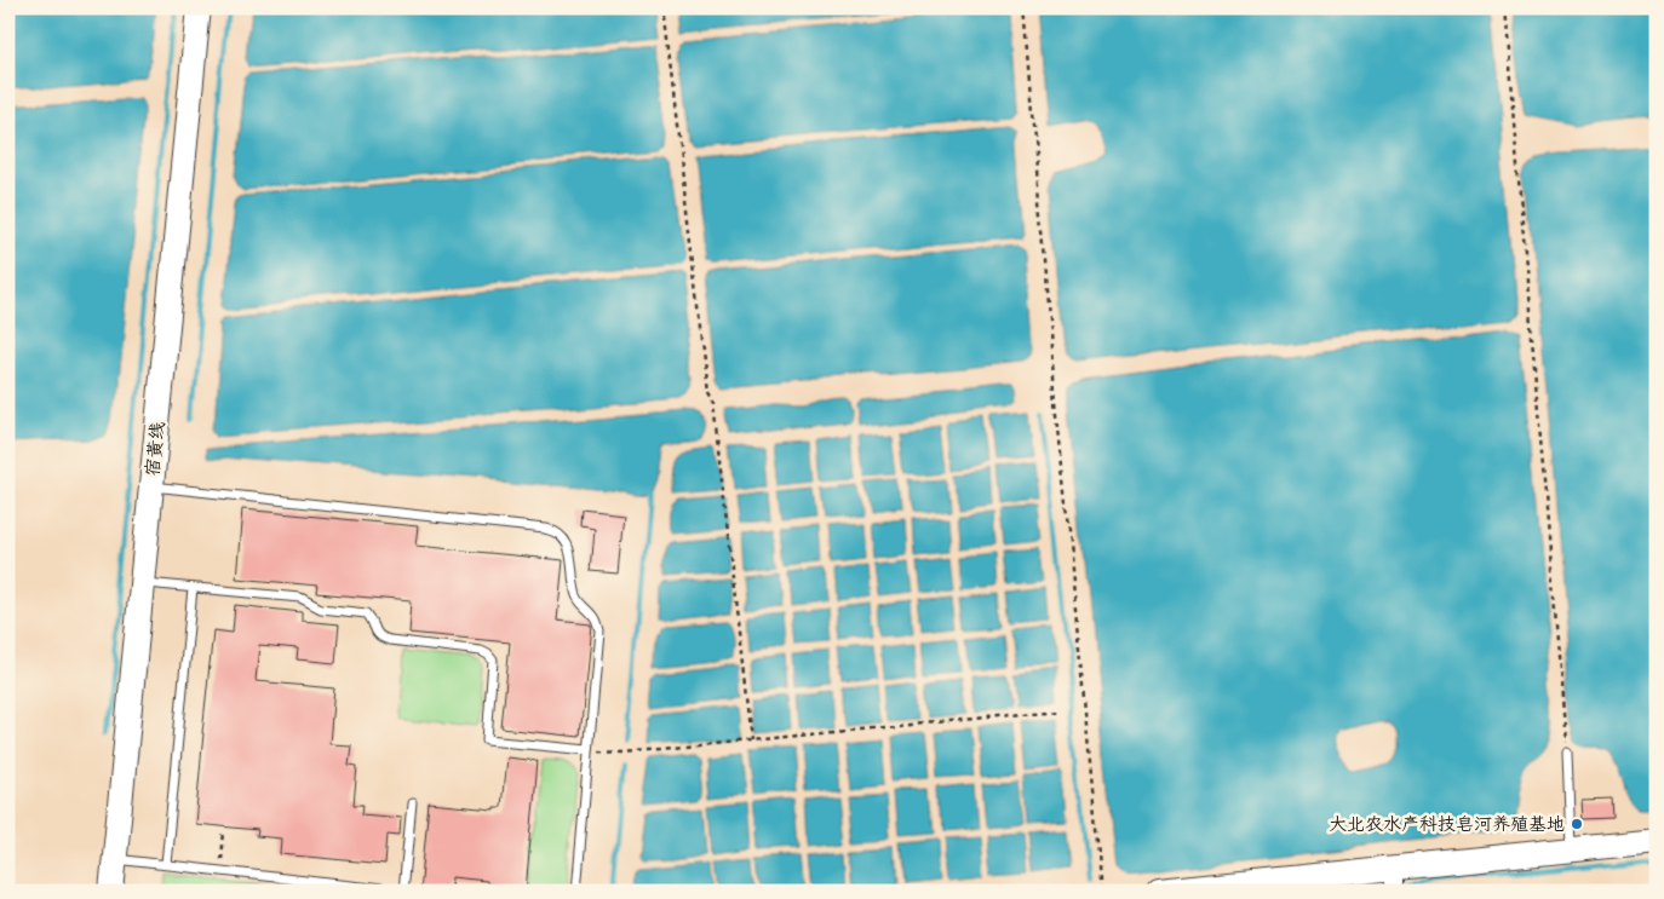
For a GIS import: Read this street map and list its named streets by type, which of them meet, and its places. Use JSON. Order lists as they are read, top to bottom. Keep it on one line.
{"streets":{"main road":["宿黄线"]},"places":["大北农水产科技皂河养殖基地"]}
